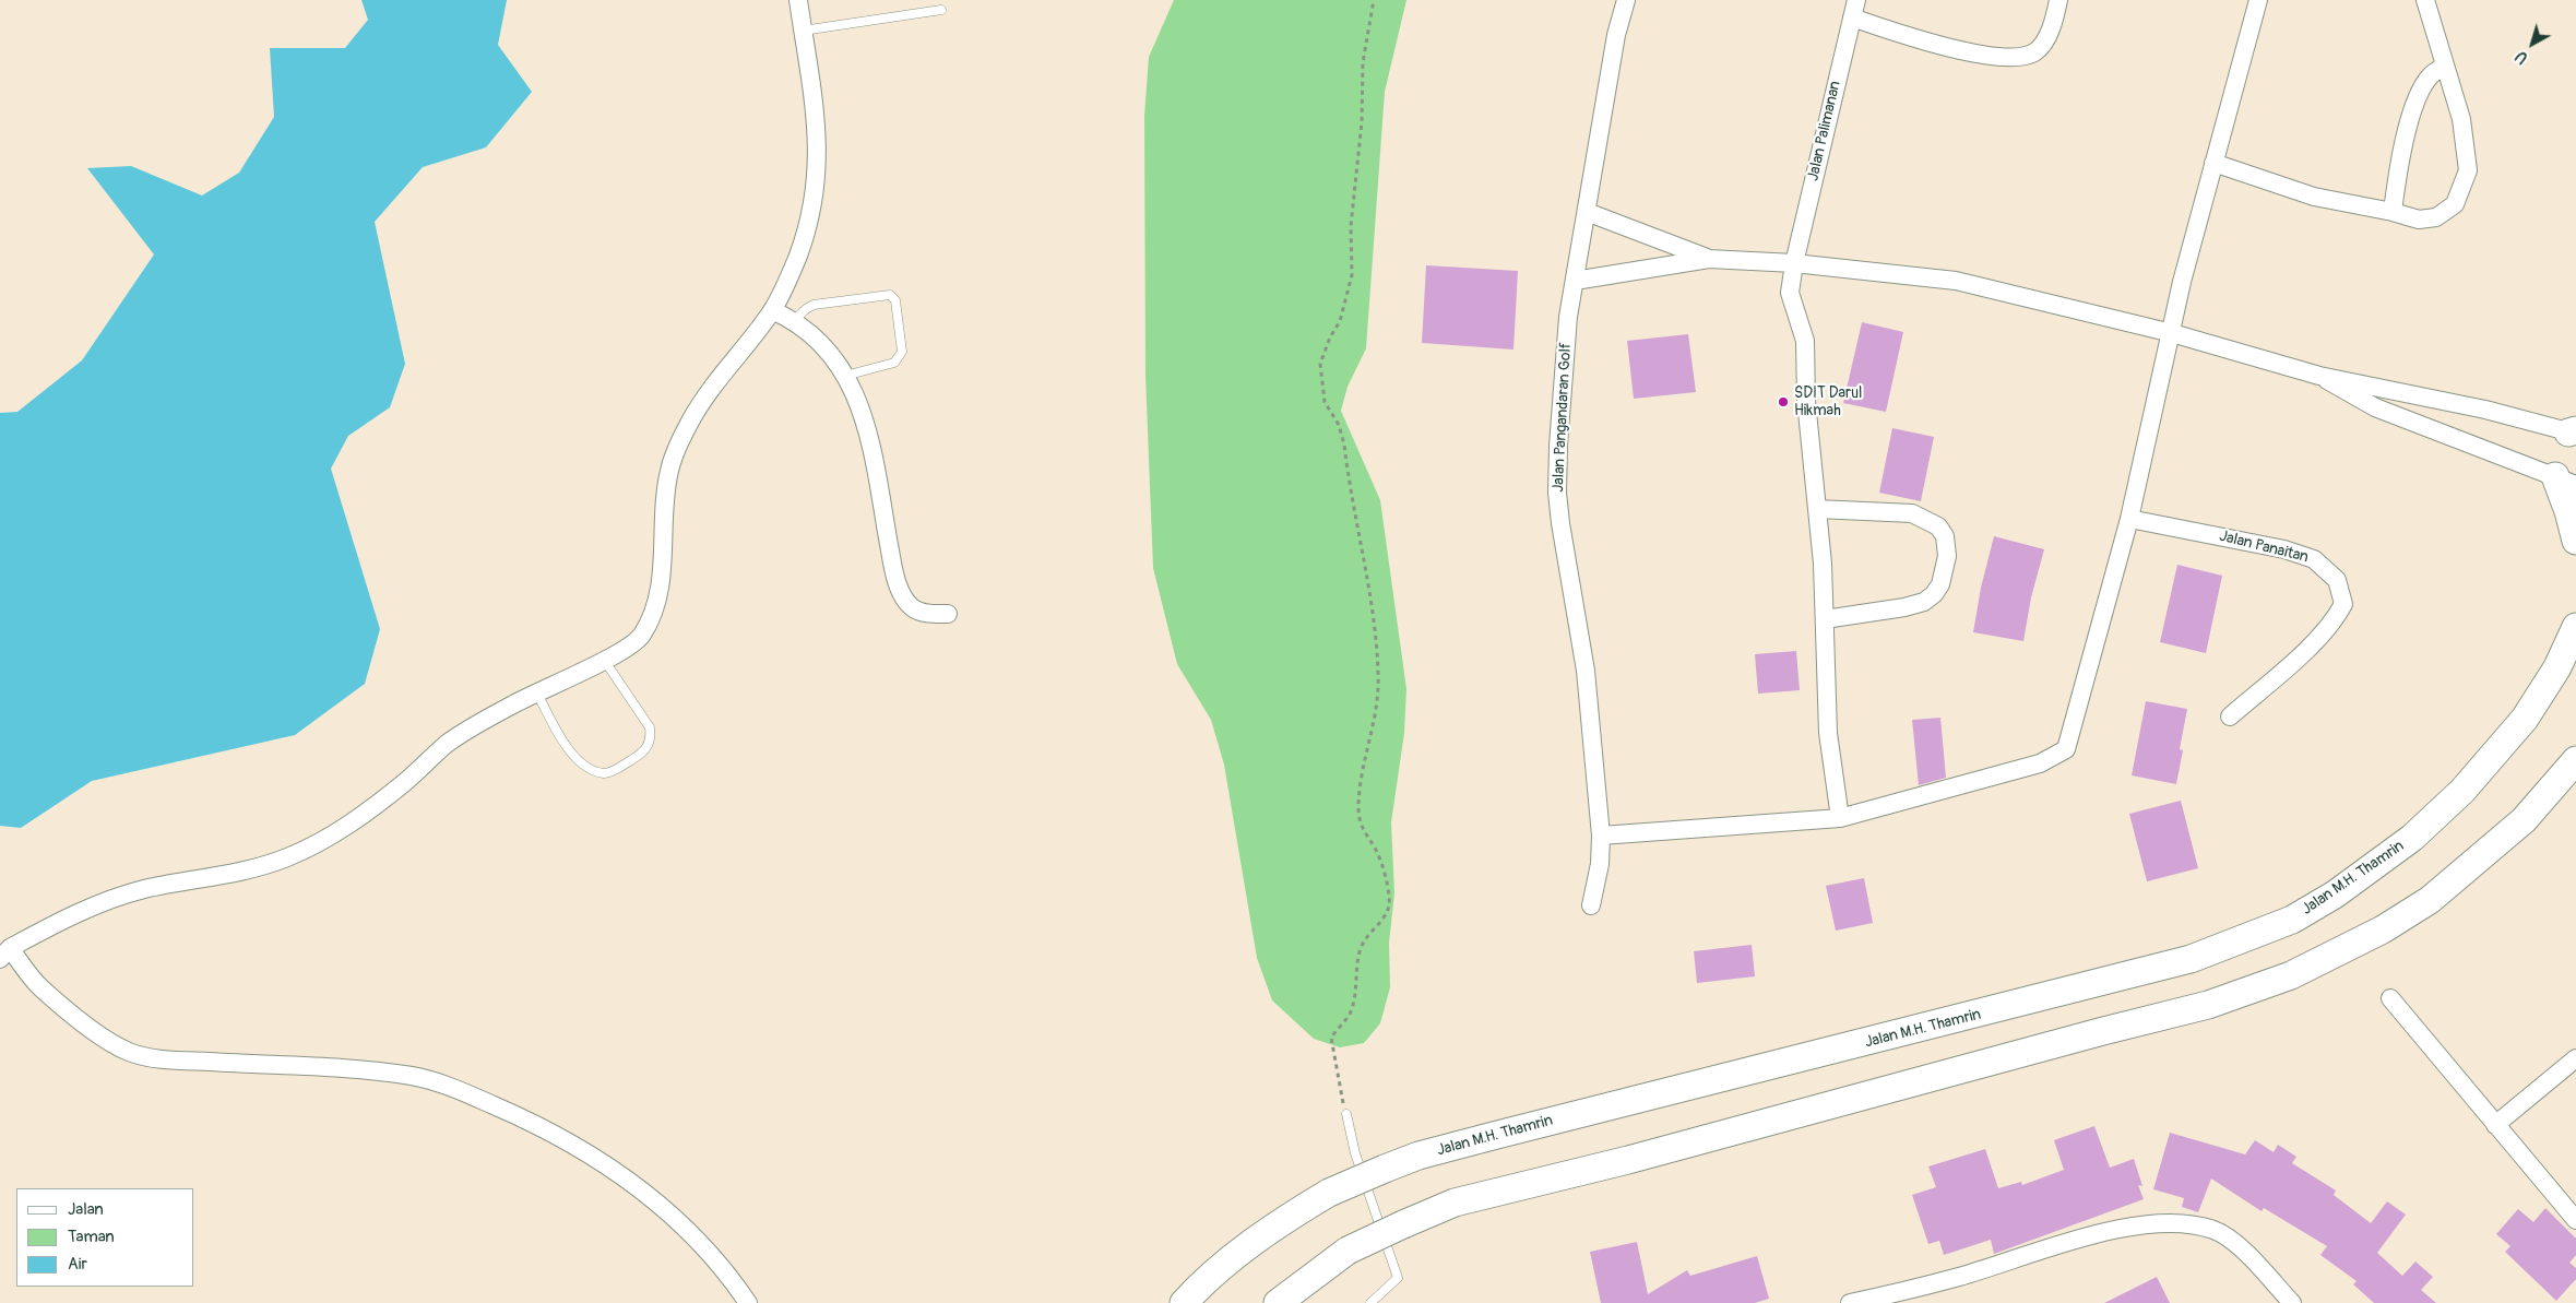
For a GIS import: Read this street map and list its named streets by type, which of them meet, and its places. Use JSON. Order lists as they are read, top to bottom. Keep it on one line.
{"streets":{"main road":["Jalan M.H. Thamrin"],"street":["Jalan Palimanan","Jalan Pangandaran Golf","Jalan Panaitan"]},"places":["SDIT Darul Hikmah"],"legend":["Jalan","Taman","Air"],"north":"bottom left"}
